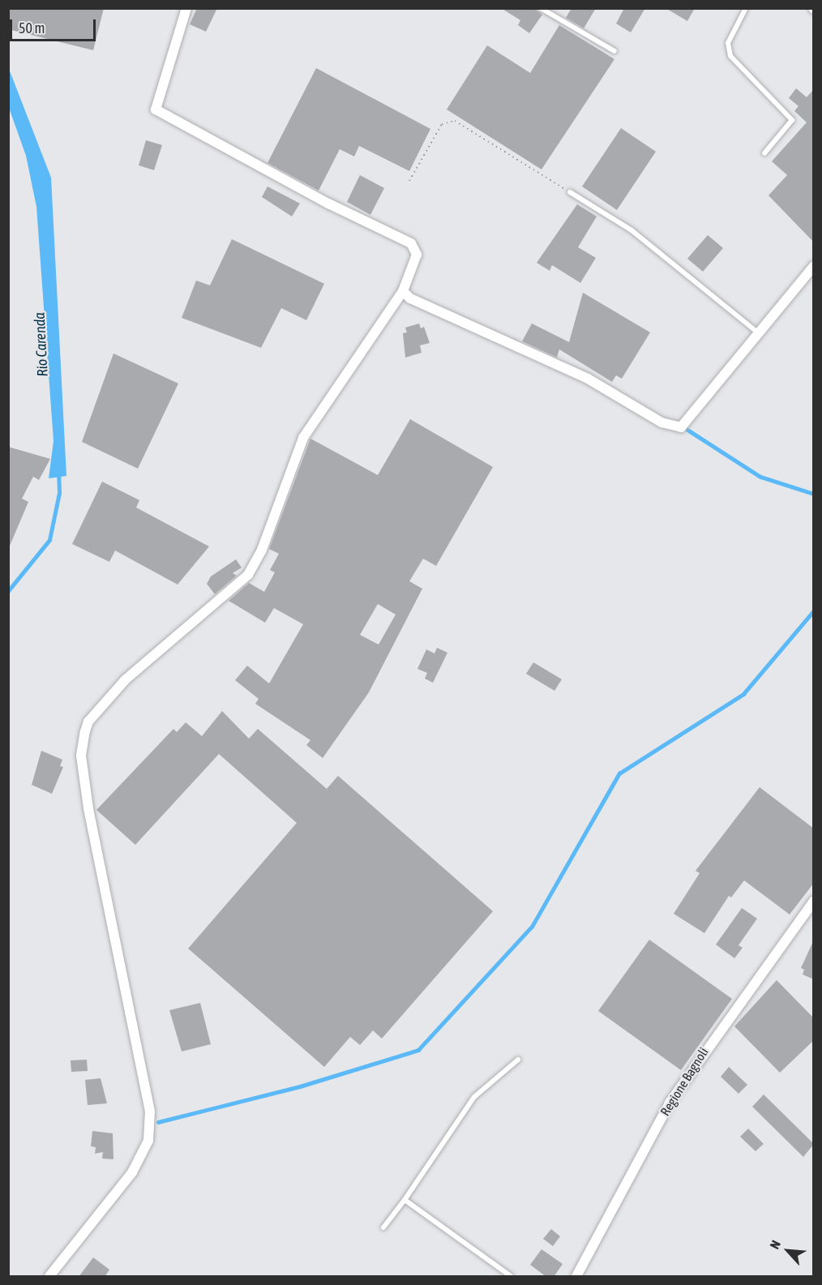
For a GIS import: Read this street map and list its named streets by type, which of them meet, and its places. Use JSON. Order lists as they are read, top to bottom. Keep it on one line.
{"streets":{"street":["Regione Bagnoli"]},"water":["Rio Carenda"],"scale_bar":"50 m","north":"top left"}
